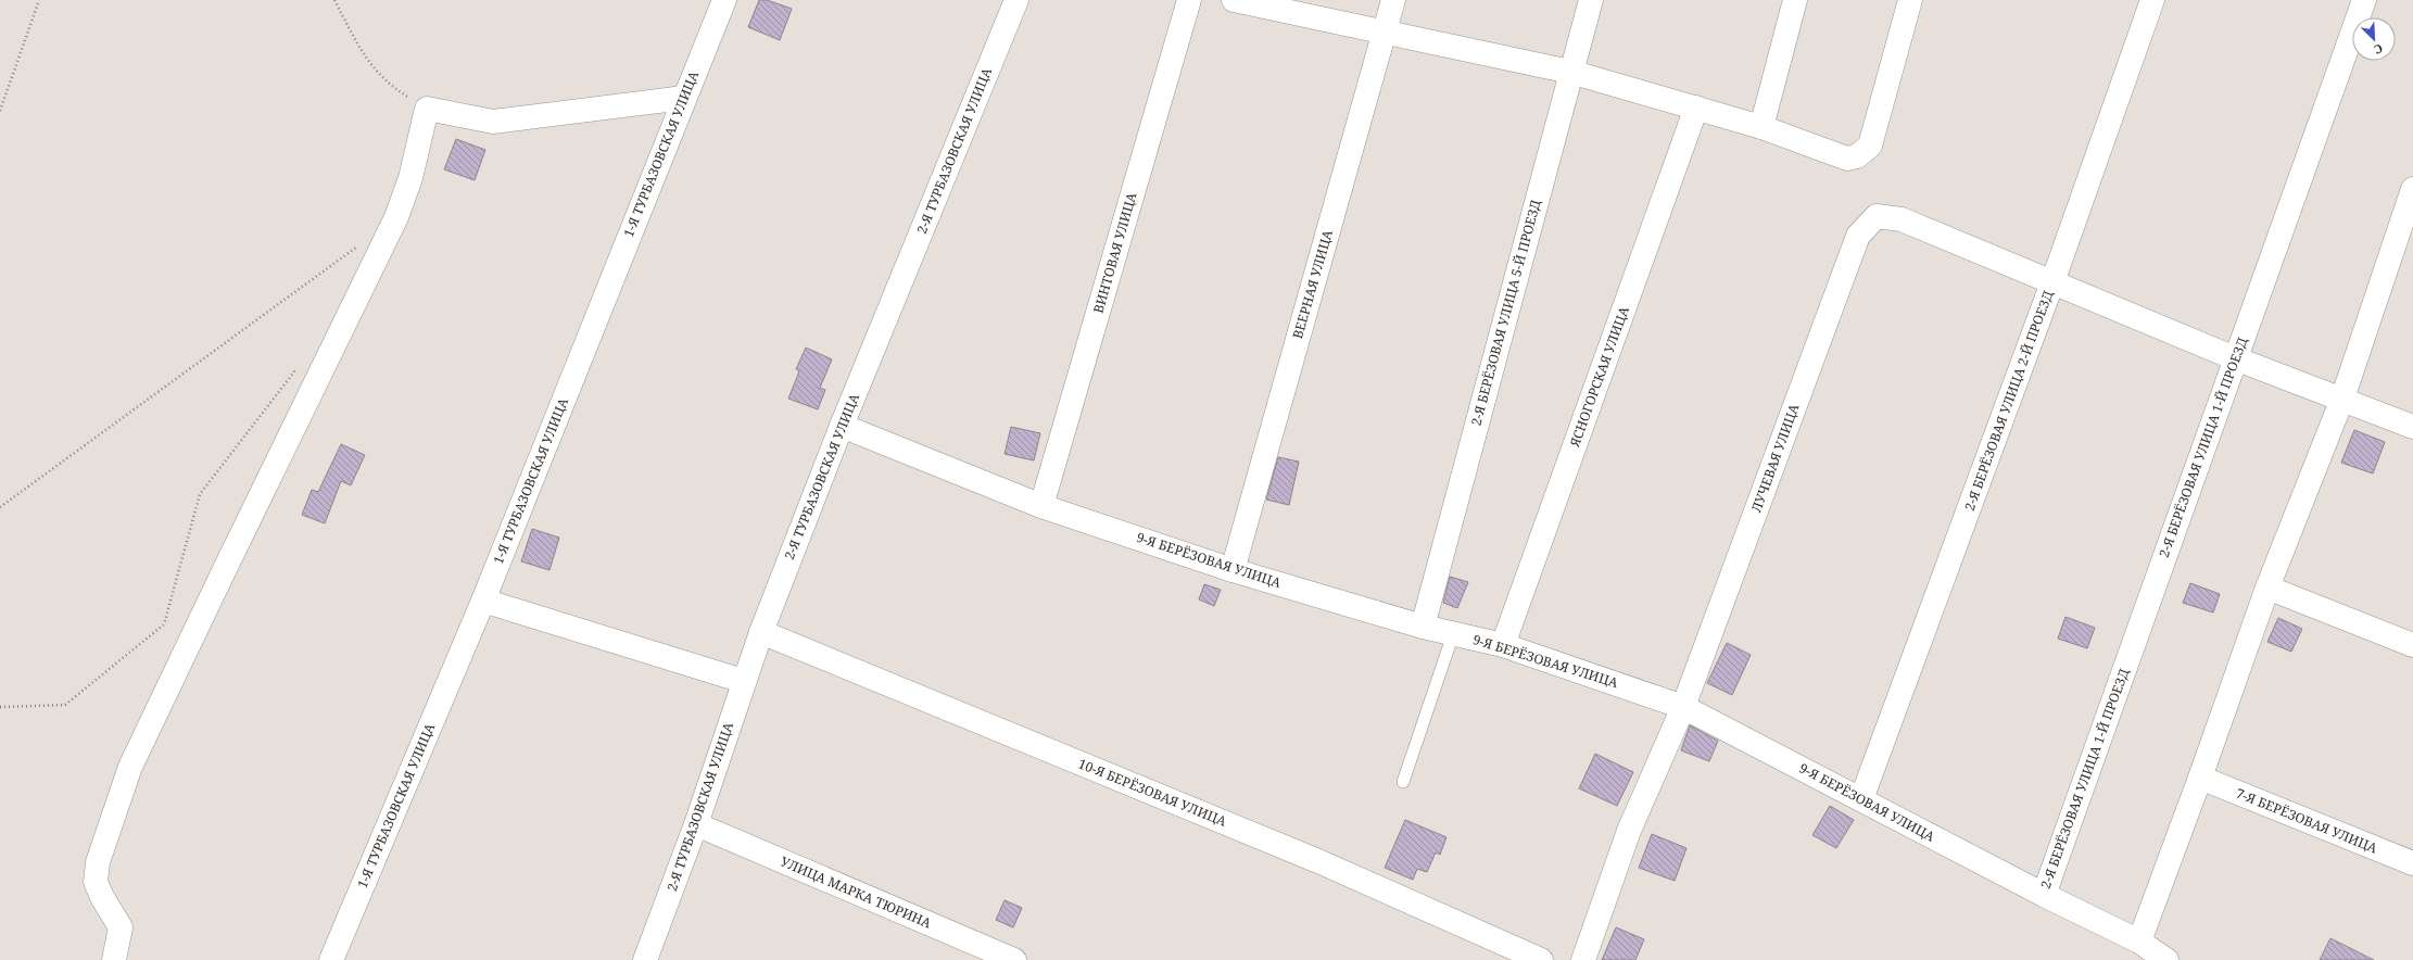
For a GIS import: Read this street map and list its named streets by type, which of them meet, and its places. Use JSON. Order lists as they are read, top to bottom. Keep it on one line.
{"streets":{"street":["2-Я ТУРБАЗОВСКАЯ УЛИЦА","1-Я ТУРБАЗОВСКАЯ УЛИЦА","ВИНТОВАЯ УЛИЦА","ВЕЕРНАЯ УЛИЦА","2-Я БЕРЁЗОВАЯ УЛИЦА 5-Й ПРОЕЗД","ЯСНОГОРСКАЯ УЛИЦА","2-Я БЕРЁЗОВАЯ УЛИЦА 2-Й ПРОЕЗД","2-Я БЕРЁЗОВАЯ УЛИЦА 1-Й ПРОЕЗД","ЛУЧЕВАЯ УЛИЦА","9-Я БЕРЁЗОВАЯ УЛИЦА","10-Я БЕРЁЗОВАЯ УЛИЦА","7-Я БЕРЁЗОВАЯ УЛИЦА","УЛИЦА МАРКА ТЮРИНА"]},"crossings":[["2-Я ТУРБАЗОВСКАЯ УЛИЦА","9-Я БЕРЁЗОВАЯ УЛИЦА"],["2-Я ТУРБАЗОВСКАЯ УЛИЦА","10-Я БЕРЁЗОВАЯ УЛИЦА"],["2-Я ТУРБАЗОВСКАЯ УЛИЦА","УЛИЦА МАРКА ТЮРИНА"],["ВИНТОВАЯ УЛИЦА","9-Я БЕРЁЗОВАЯ УЛИЦА"],["ВЕЕРНАЯ УЛИЦА","9-Я БЕРЁЗОВАЯ УЛИЦА"],["2-Я БЕРЁЗОВАЯ УЛИЦА 5-Й ПРОЕЗД","9-Я БЕРЁЗОВАЯ УЛИЦА"],["ЯСНОГОРСКАЯ УЛИЦА","9-Я БЕРЁЗОВАЯ УЛИЦА"],["2-Я БЕРЁЗОВАЯ УЛИЦА 2-Й ПРОЕЗД","ЛУЧЕВАЯ УЛИЦА"],["2-Я БЕРЁЗОВАЯ УЛИЦА 2-Й ПРОЕЗД","9-Я БЕРЁЗОВАЯ УЛИЦА"],["2-Я БЕРЁЗОВАЯ УЛИЦА 1-Й ПРОЕЗД","9-Я БЕРЁЗОВАЯ УЛИЦА"],["ЛУЧЕВАЯ УЛИЦА","9-Я БЕРЁЗОВАЯ УЛИЦА"]],"north":"bottom right"}
